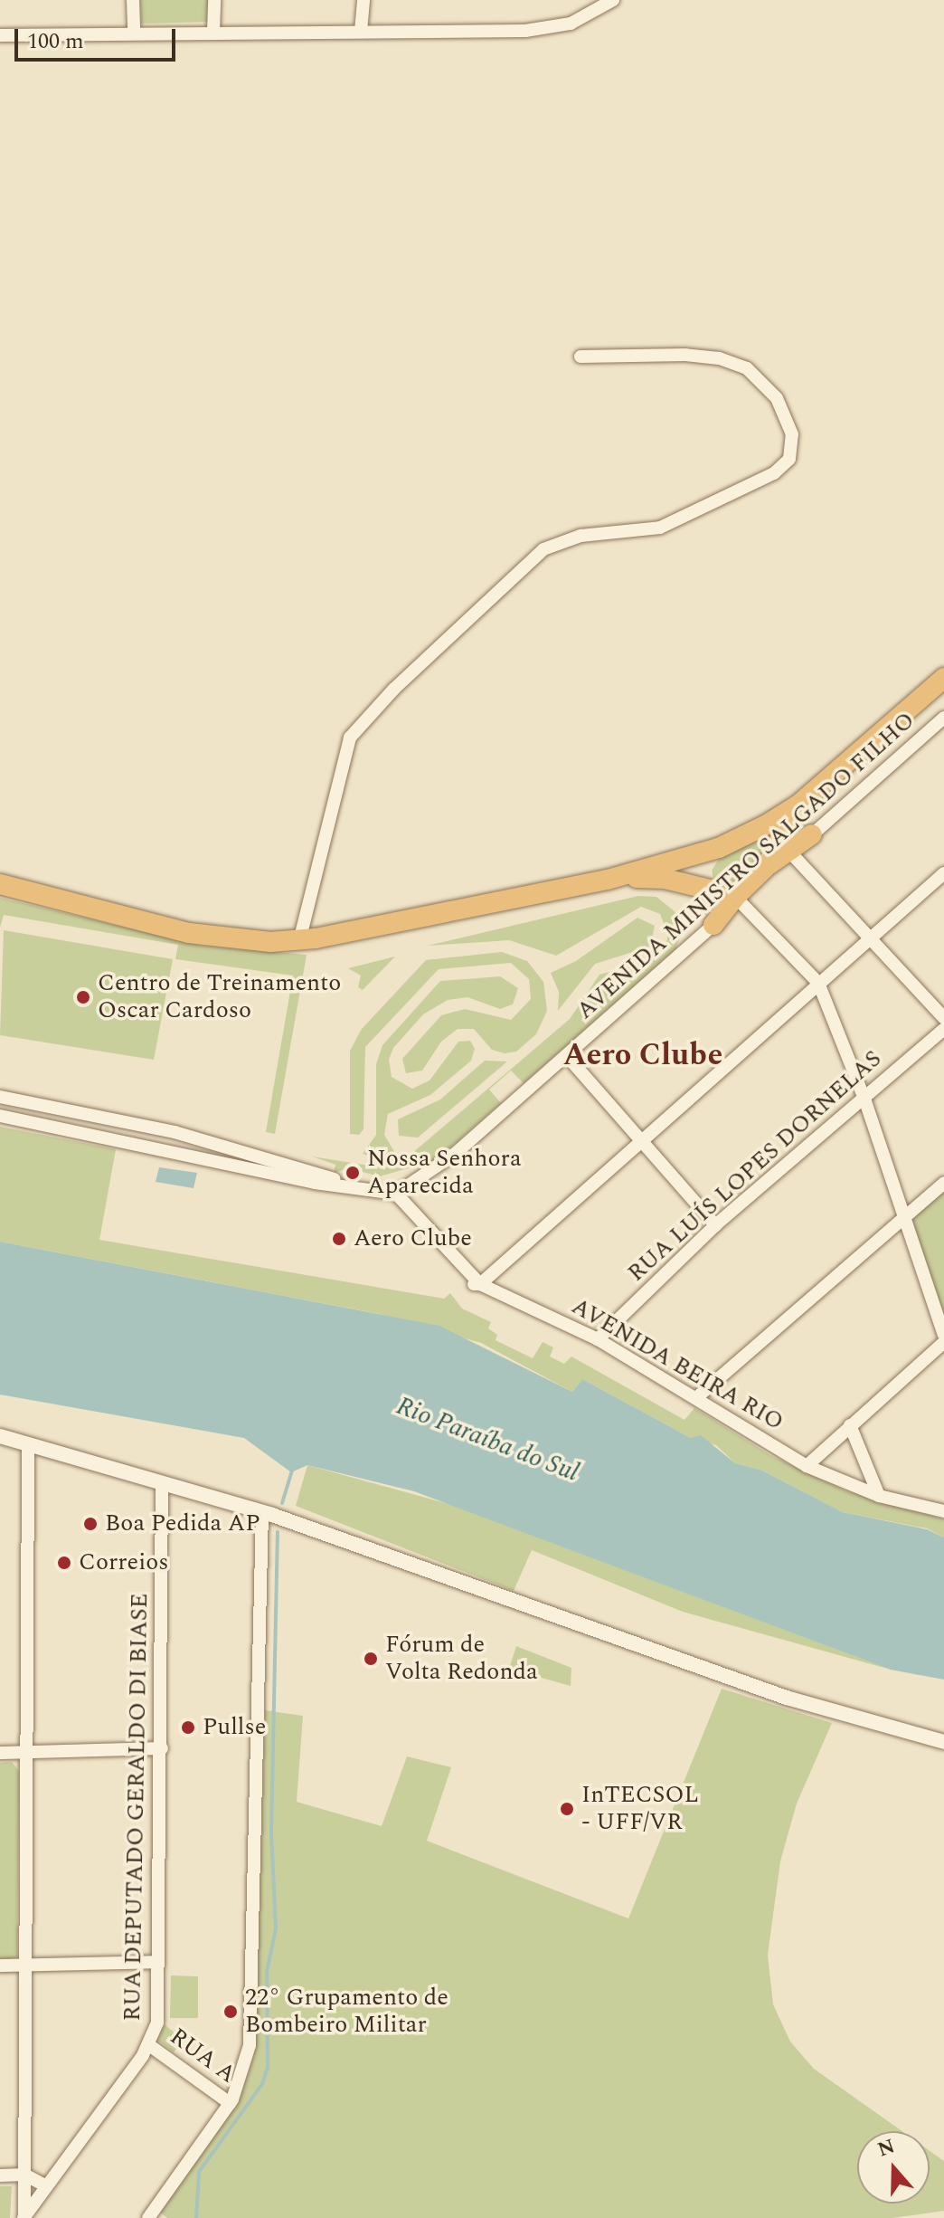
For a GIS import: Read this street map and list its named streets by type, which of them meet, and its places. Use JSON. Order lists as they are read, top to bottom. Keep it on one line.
{"streets":{"street":["AVENIDA MINISTRO SALGADO FILHO","RUA LUÍS LOPES DORNELAS","AVENIDA BEIRA RIO","RUA DEPUTADO GERALDO DI BIASE","RUA A"]},"crossings":[["AVENIDA MINISTRO SALGADO FILHO","AVENIDA BEIRA RIO"],["RUA LUÍS LOPES DORNELAS","AVENIDA BEIRA RIO"],["RUA DEPUTADO GERALDO DI BIASE","RUA A"]],"districts":["Aero Clube"],"water":["Rio Paraíba do Sul"],"places":["Centro de Treinamento Oscar Cardoso","Nossa Senhora Aparecida","Aero Clube","Boa Pedida AP","Correios","Fórum de Volta Redonda","Pullse","InTECSOL - UFF/VR","22° Grupamento de Bombeiro Militar"],"scale_bar":"100 m","north":"top"}
